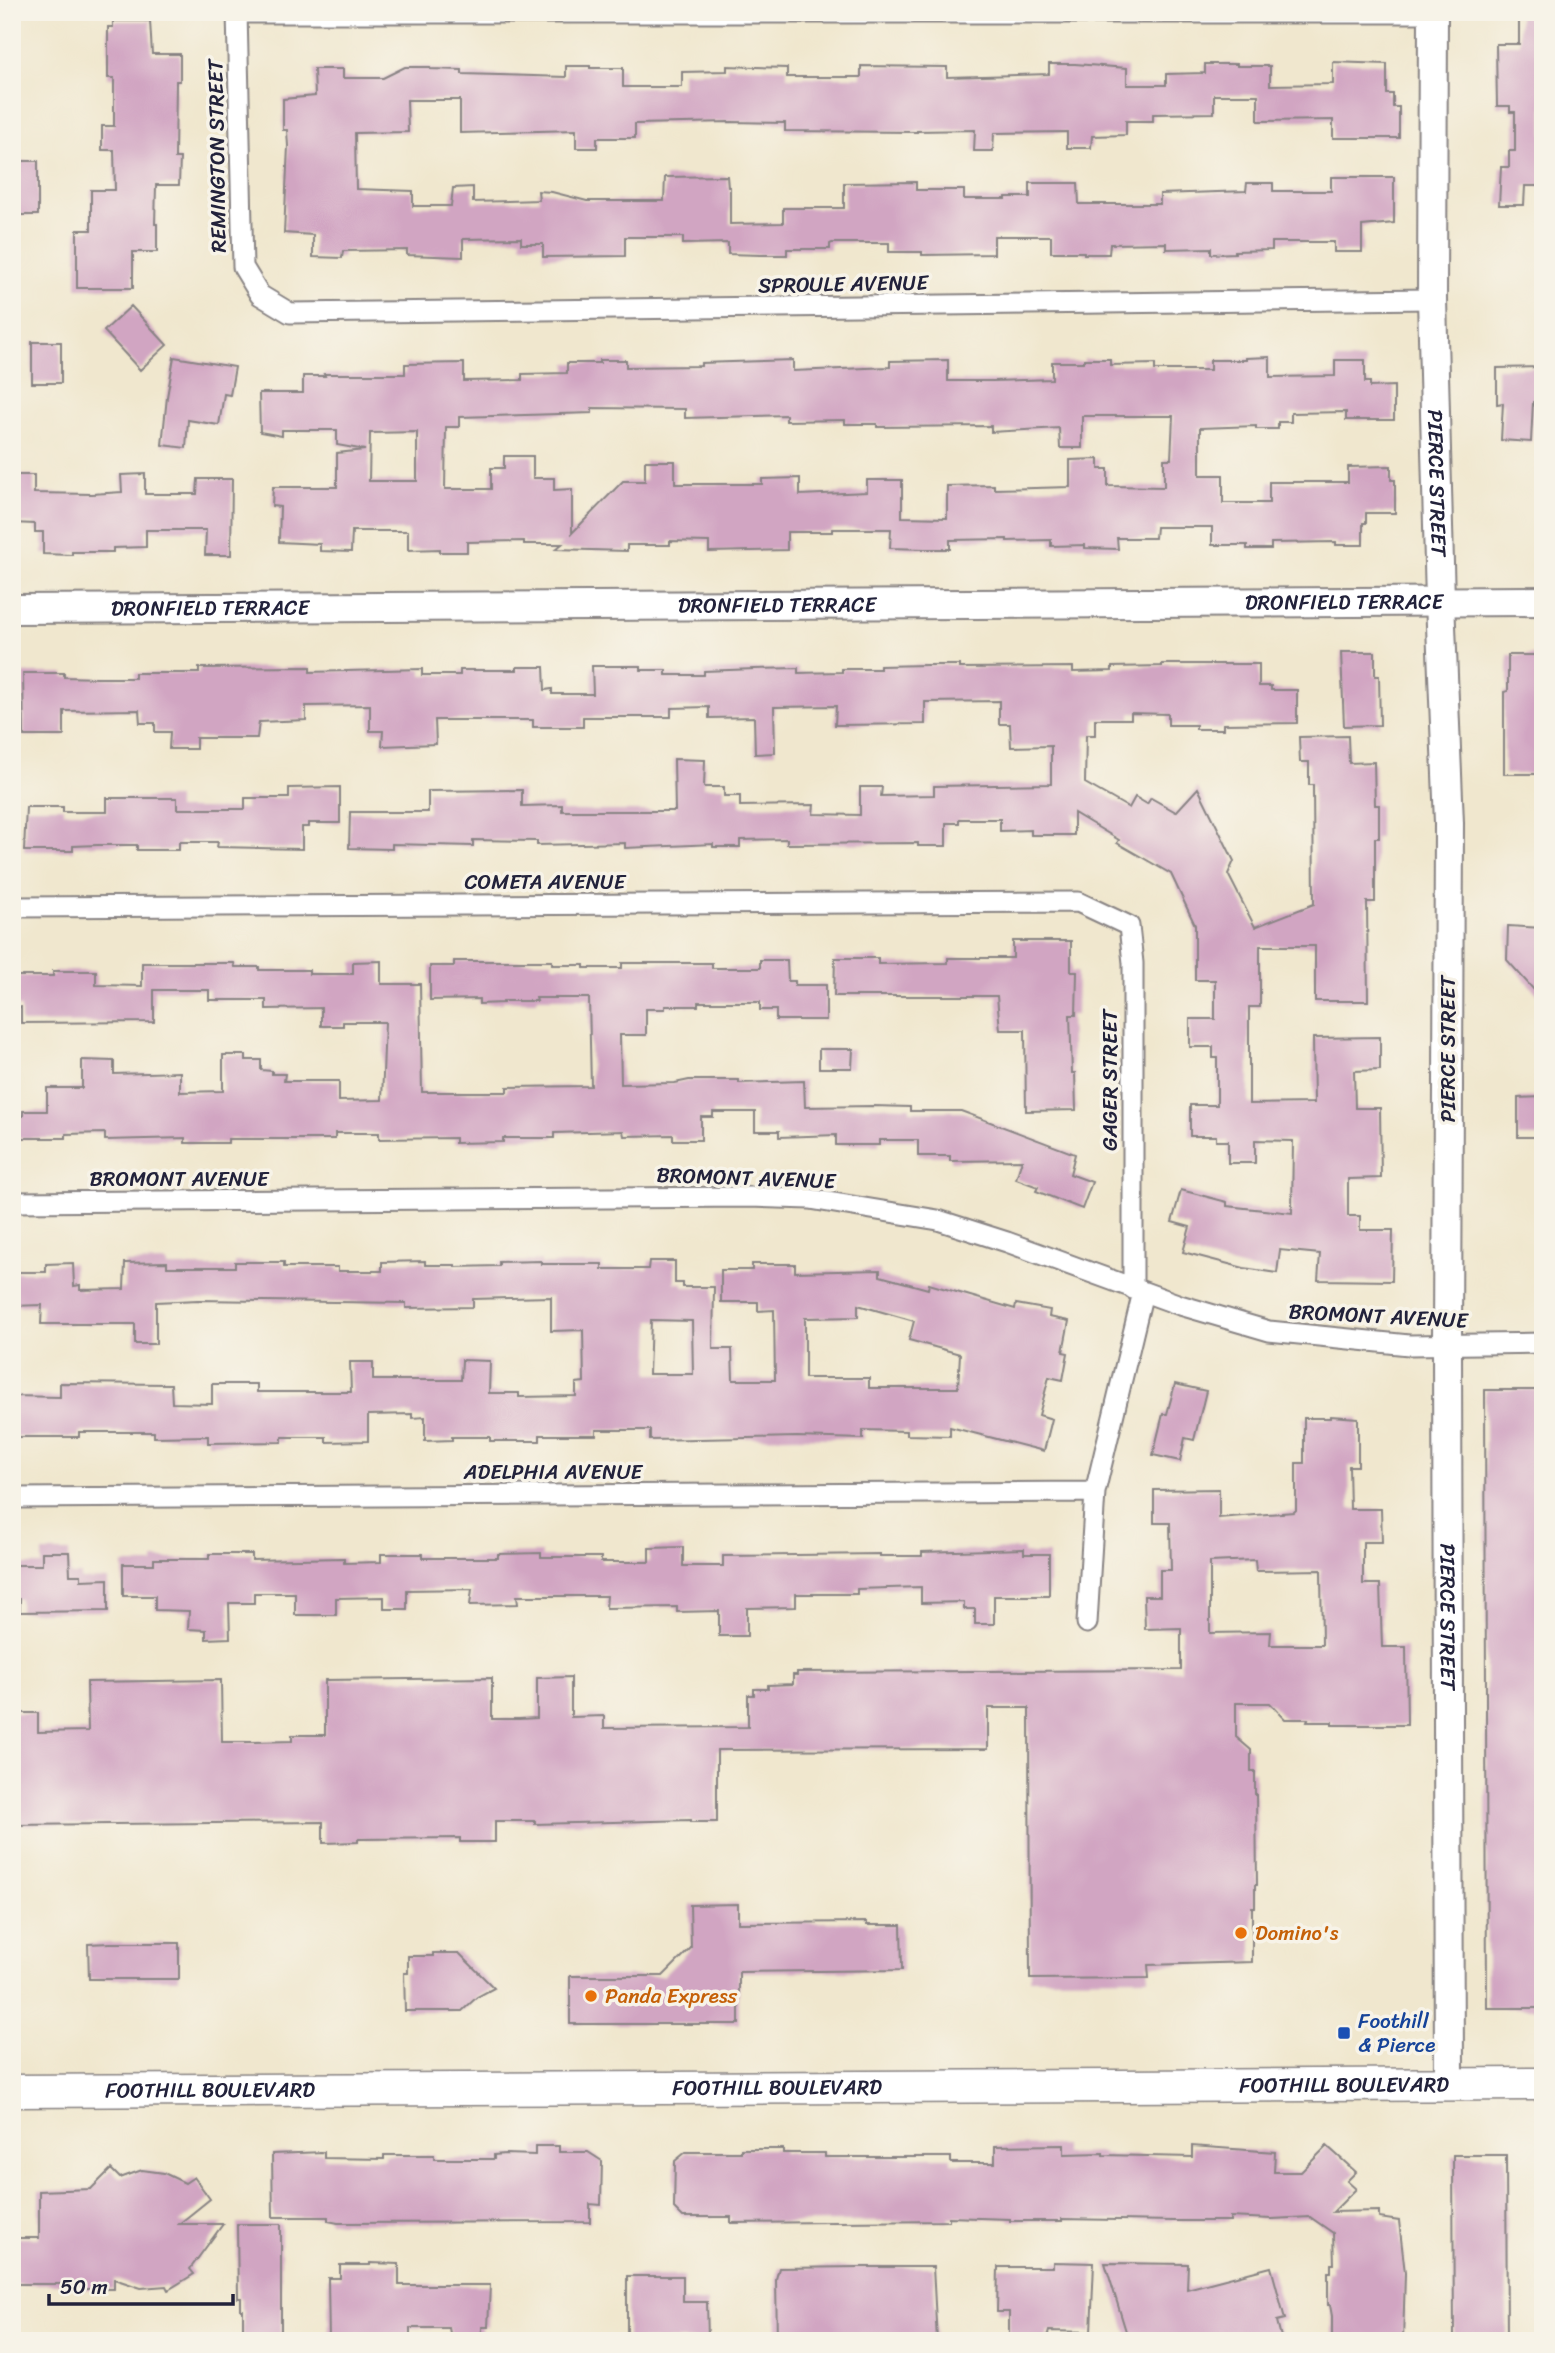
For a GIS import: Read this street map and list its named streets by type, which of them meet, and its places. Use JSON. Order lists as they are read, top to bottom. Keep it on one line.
{"streets":{"main road":["FOOTHILL BOULEVARD"],"street":["REMINGTON STREET","SPROULE AVENUE","PIERCE STREET","DRONFIELD TERRACE","COMETA AVENUE","GAGER STREET","BROMONT AVENUE","ADELPHIA AVENUE"]},"crossings":[["REMINGTON STREET","SPROULE AVENUE"],["SPROULE AVENUE","PIERCE STREET"],["PIERCE STREET","DRONFIELD TERRACE"],["PIERCE STREET","BROMONT AVENUE"],["PIERCE STREET","FOOTHILL BOULEVARD"],["COMETA AVENUE","GAGER STREET"],["GAGER STREET","BROMONT AVENUE"],["GAGER STREET","ADELPHIA AVENUE"]],"places":{"other":["Domino's","Panda Express"],"transit":["Foothill & Pierce"]},"scale_bar":"50 m"}
